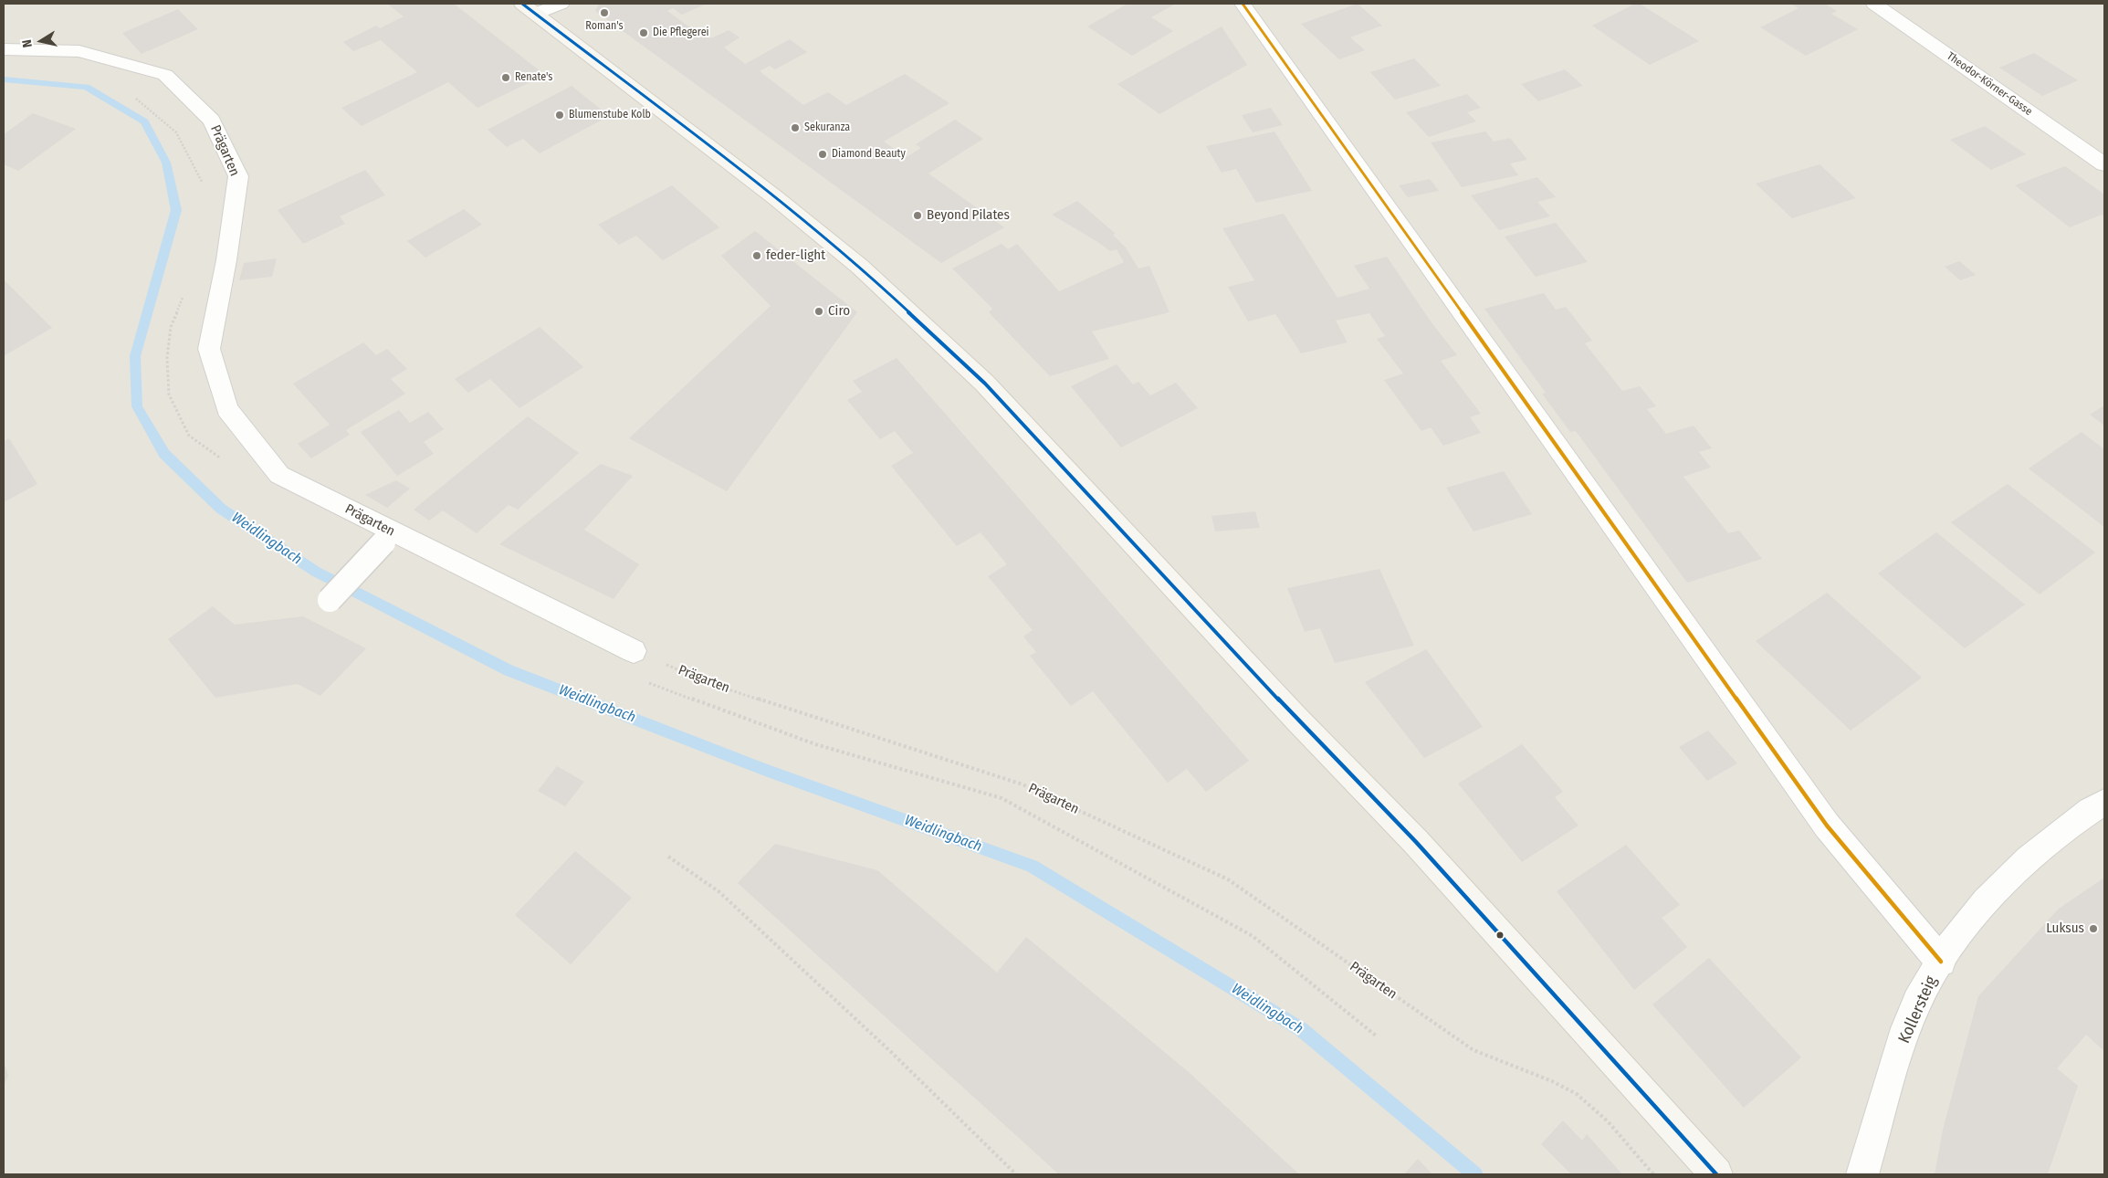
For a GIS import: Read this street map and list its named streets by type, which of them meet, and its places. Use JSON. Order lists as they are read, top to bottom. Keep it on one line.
{"streets":{"street":["Theodor-Körner-Gasse","Prägarten","Kollersteig"]},"water":["Weidlingbach"],"places":["Roman's","Die Pflegerei","Renate's","Blumenstube Kolb","Sekuranza","Diamond Beauty","Beyond Pilates","feder-light","Ciro","Luksus"],"north":"left"}
